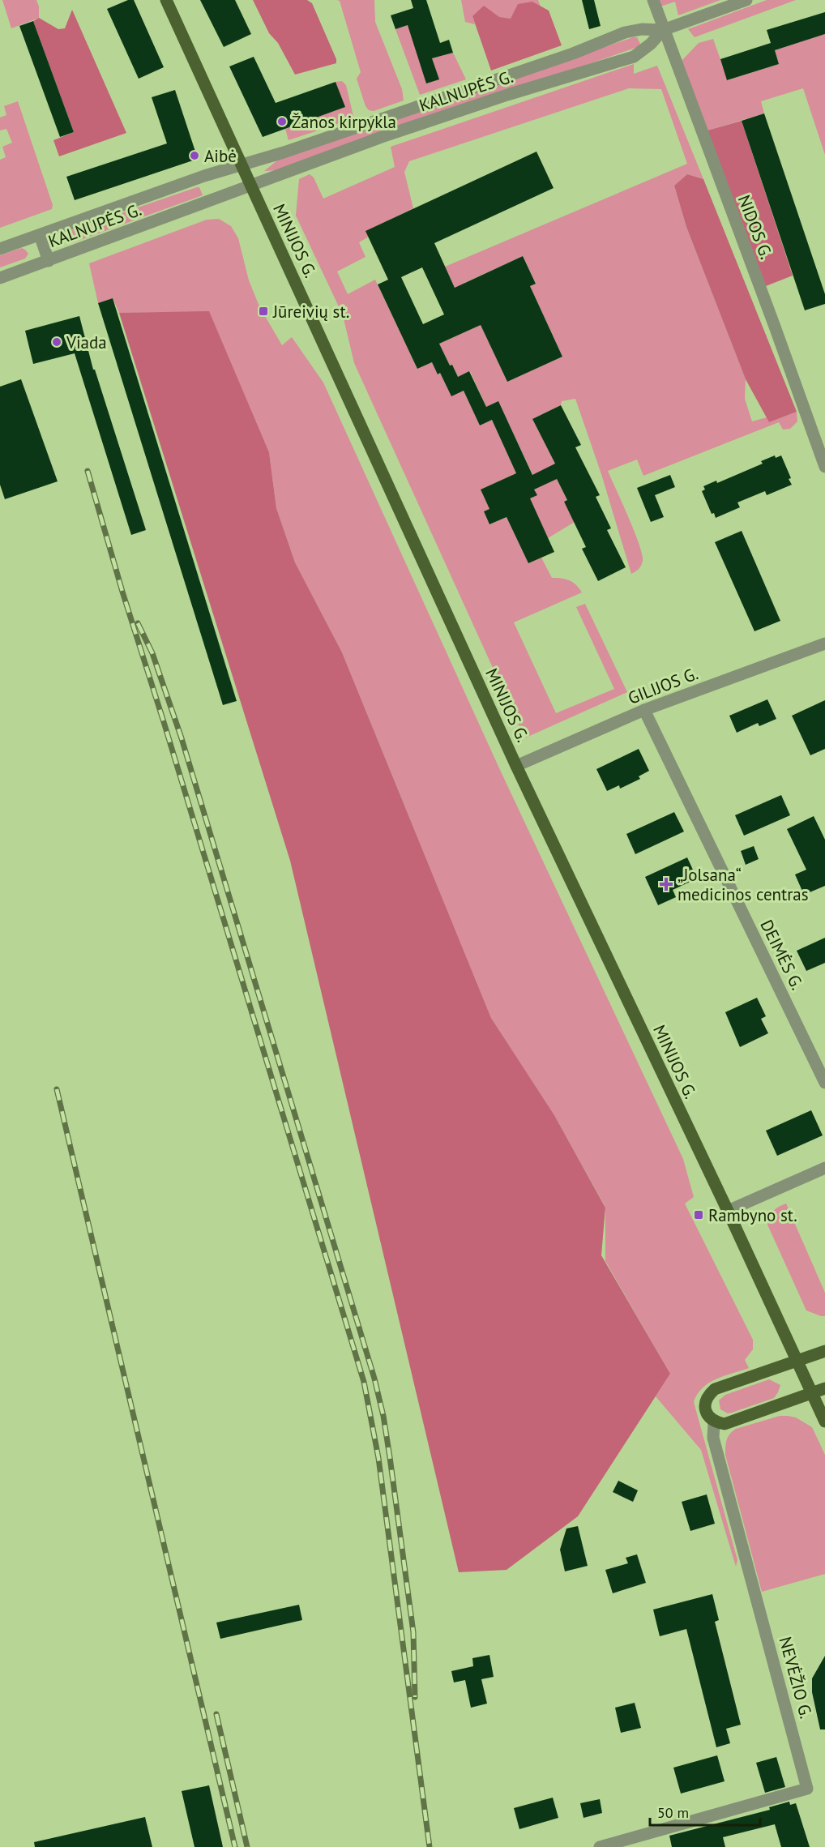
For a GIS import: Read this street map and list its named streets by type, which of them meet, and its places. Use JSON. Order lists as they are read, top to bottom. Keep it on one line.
{"streets":{"main road":["MINIJOS G."],"street":["KALNUPĖS G.","NIDOS G.","GILIJOS G.","DEIMĖS G.","NEVĖŽIO G."]},"crossings":[["KALNUPĖS G.","NIDOS G."],["KALNUPĖS G.","MINIJOS G."],["MINIJOS G.","GILIJOS G."],["GILIJOS G.","DEIMĖS G."]],"places":{"other":["Žanos kirpykla","Aibė","Viada"],"transit":["Jūreivių st.","Rambyno st."],"health":["„Jolsana“ medicinos centras"]},"scale_bar":"50 m"}
